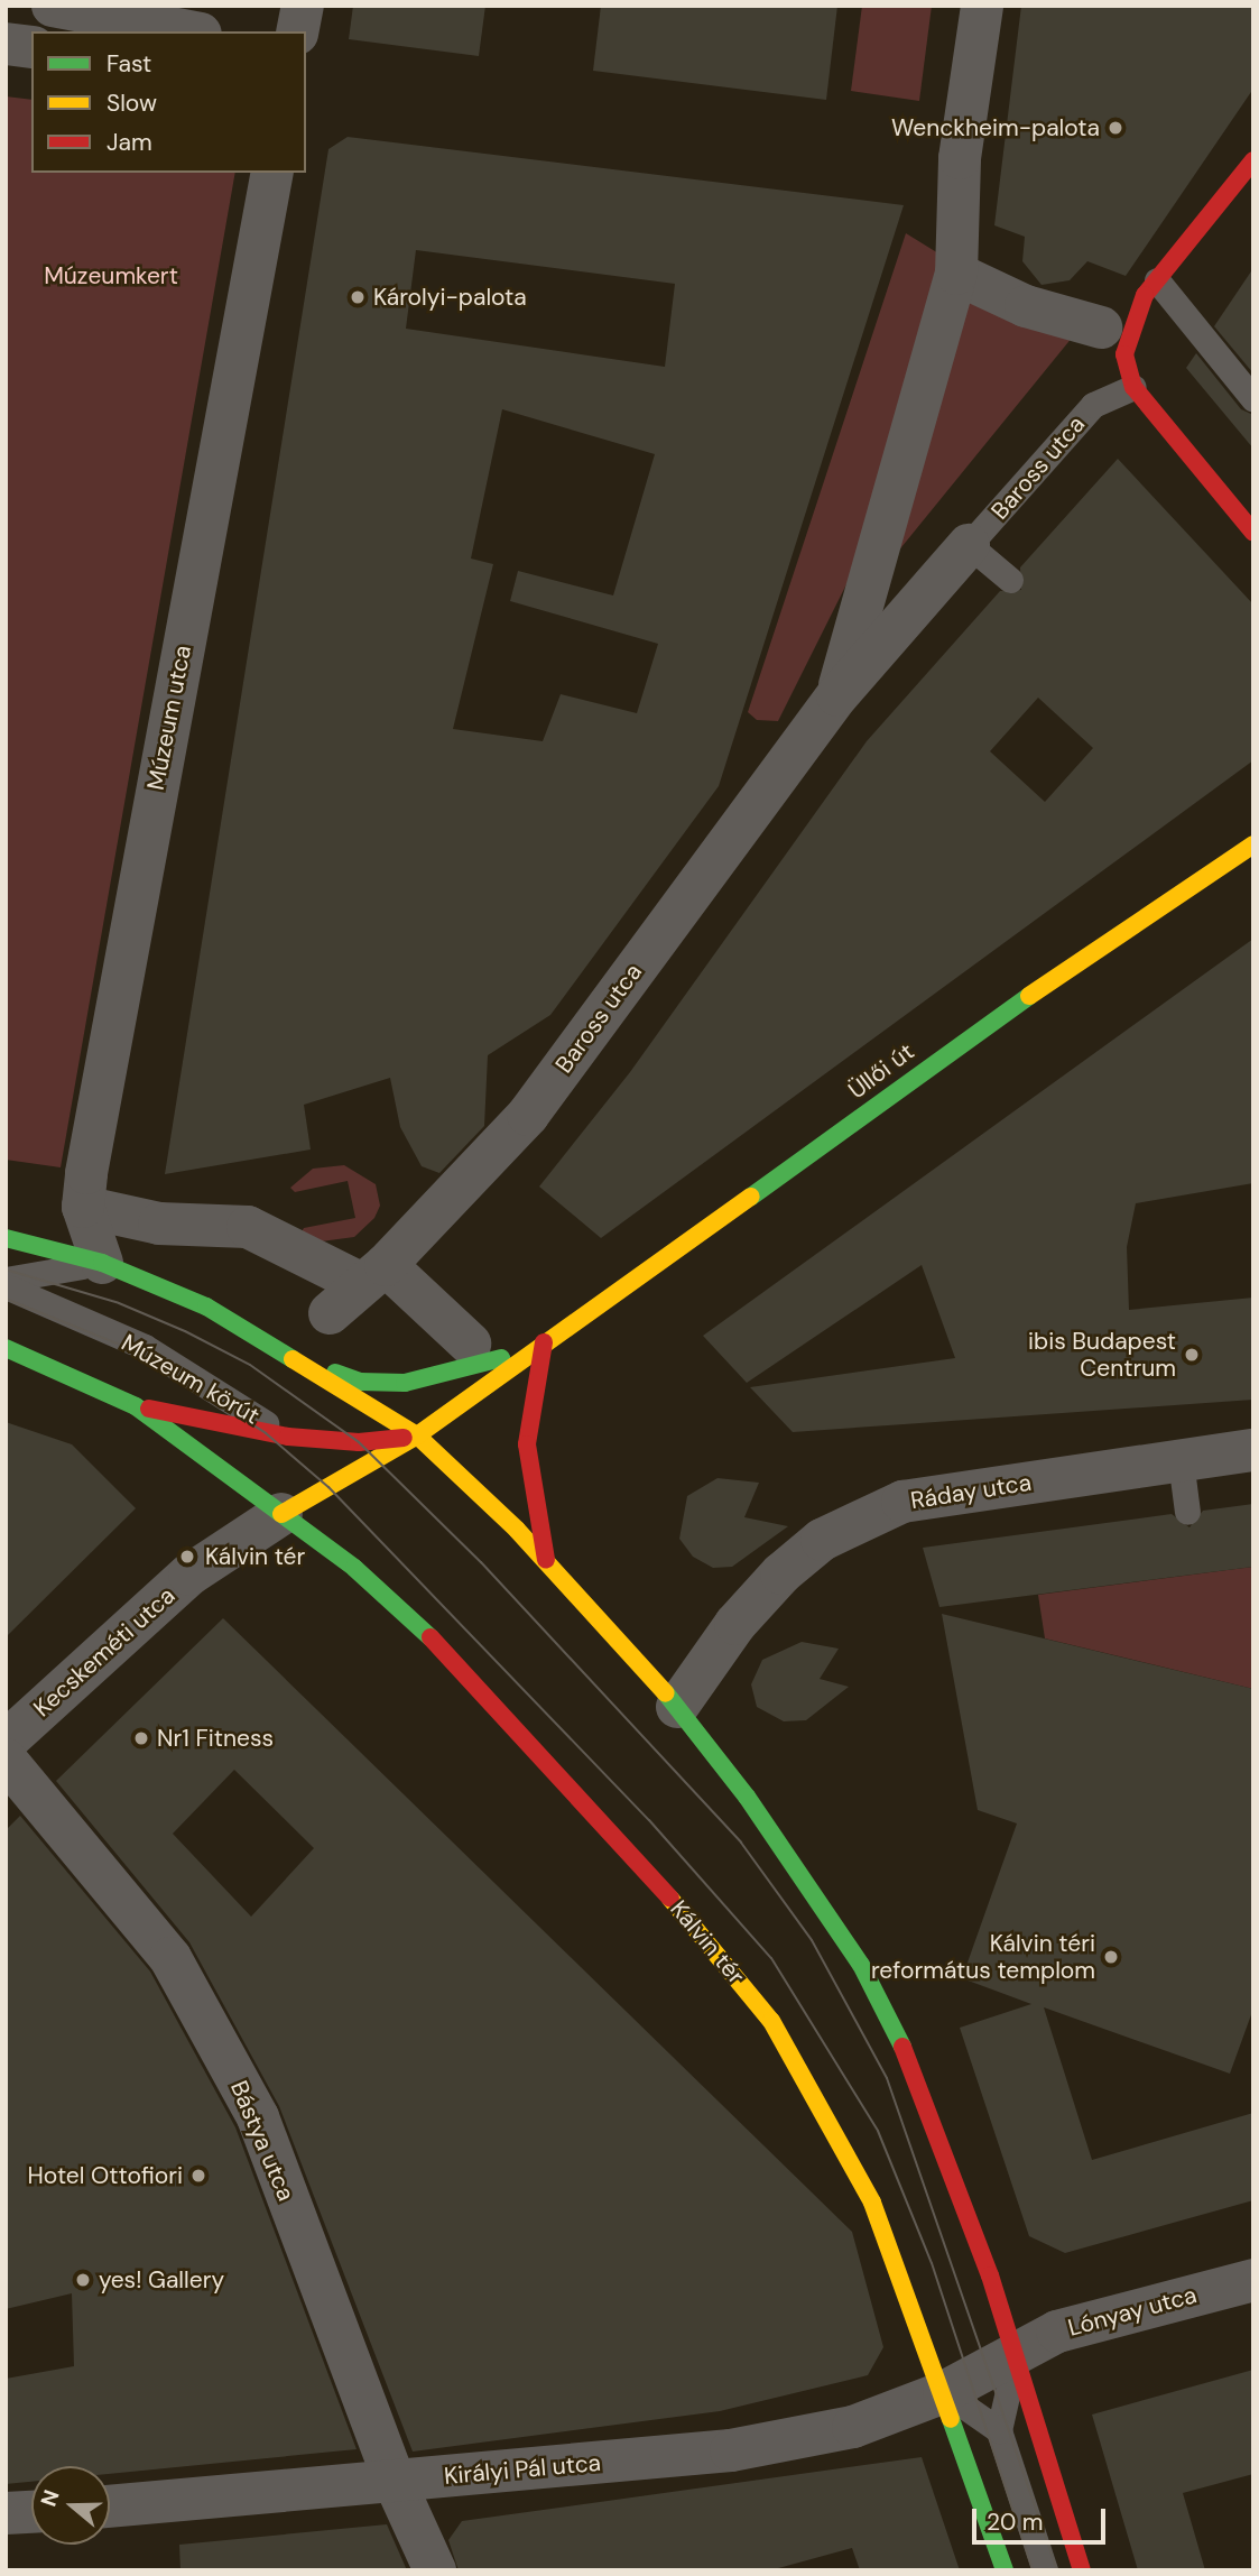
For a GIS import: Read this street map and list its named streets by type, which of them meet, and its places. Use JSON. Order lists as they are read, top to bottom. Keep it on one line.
{"streets":{"main road":["Üllői út","Kálvin tér"],"street":["Baross utca","Múzeum utca","Ráday utca","Kecskeméti utca","Bástya utca","Lónyay utca","Királyi Pál utca"],"lane":["Múzeum körút"]},"crossings":[["Kecskeméti utca","Kálvin tér"],["Kálvin tér","Lónyay utca"],["Kálvin tér","Királyi Pál utca"],["Bástya utca","Királyi Pál utca"],["Lónyay utca","Királyi Pál utca"]],"parks":["Múzeumkert"],"places":["Wenckheim-palota","Károlyi-palota","ibis Budapest Centrum","Kálvin tér","Nr1 Fitness","Kálvin téri református templom","Hotel Ottofiori","yes! Gallery"],"legend":["Fast","Slow","Jam"],"scale_bar":"20 m","north":"left"}
